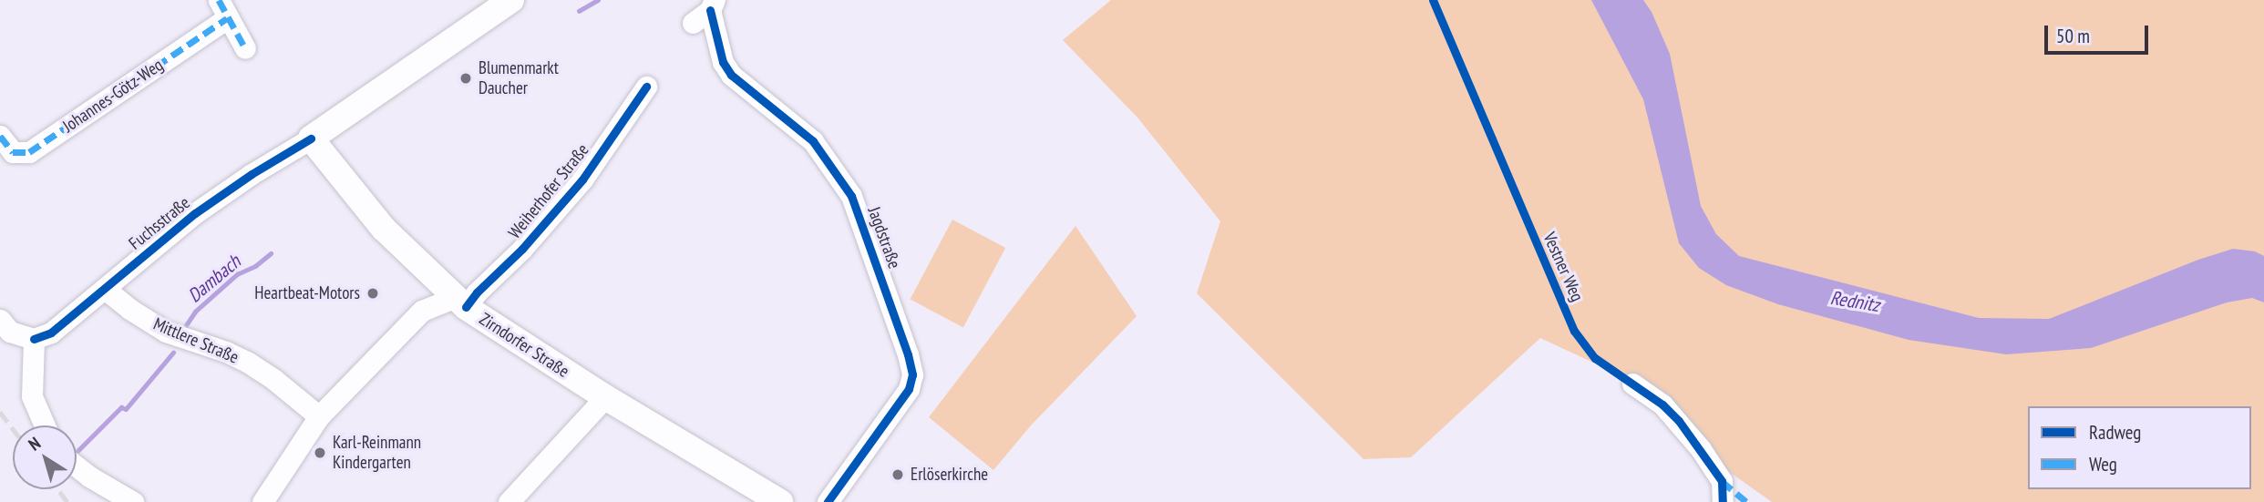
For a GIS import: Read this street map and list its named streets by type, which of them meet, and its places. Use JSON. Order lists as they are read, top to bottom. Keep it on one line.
{"streets":{"main road":["Fuchsstraße","Zirndorfer Straße"],"street":["Johannes-Götz-Weg","Weiherhofer Straße","Jagdstraße","Mittlere Straße"],"cycle path":["Vestner Weg"]},"crossings":[["Weiherhofer Straße","Mittlere Straße"],["Weiherhofer Straße","Zirndorfer Straße"],["Fuchsstraße","Mittlere Straße"],["Fuchsstraße","Zirndorfer Straße"]],"water":["Dambach","Rednitz"],"places":["Blumenmarkt Daucher","Heartbeat-Motors","Karl-Reinmann Kindergarten","Erlöserkirche"],"legend":["Radweg","Weg"],"scale_bar":"50 m","north":"top left"}
